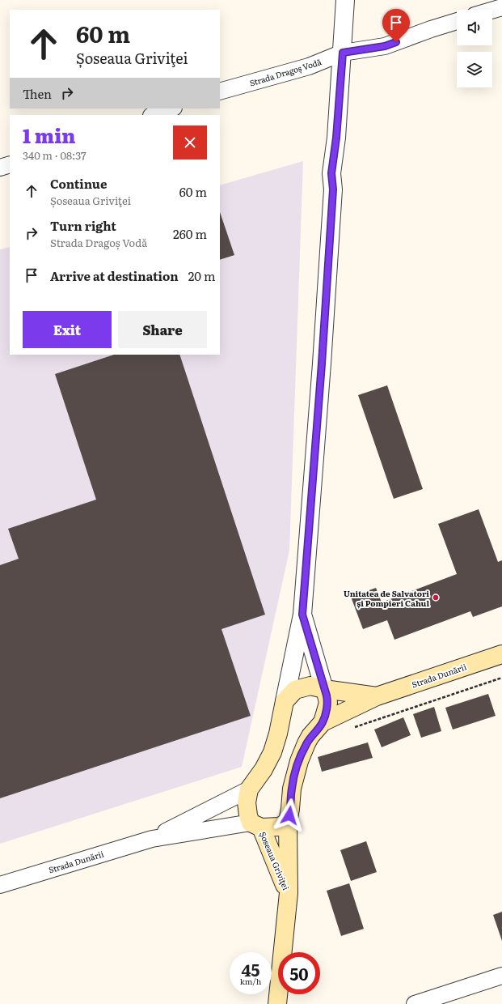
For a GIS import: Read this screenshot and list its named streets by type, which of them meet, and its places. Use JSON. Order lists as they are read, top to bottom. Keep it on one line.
{"streets":{"main road":["Strada Dunării","Șoseaua Griviţei"],"street":["Strada Dragoș Vodă"]},"crossings":[["Strada Dunării","Șoseaua Griviţei"]],"places":["Unitatea de Salvatori și Pompieri Cahul"],"page":{"turn":["60 m","Șoseaua Griviţei"],"then":"Then","heading":["1 min","340 m · 08:37"],"list":[{"name":"Continue","note":"Șoseaua Griviţei","value":"60 m"},{"name":"Turn right","note":"Strada Dragoș Vodă","value":"260 m"},{"name":"Arrive at destination","value":"20 m"}],"buttons":["Exit","Share"],"speed":"45 km/h","limit":"50"}}
